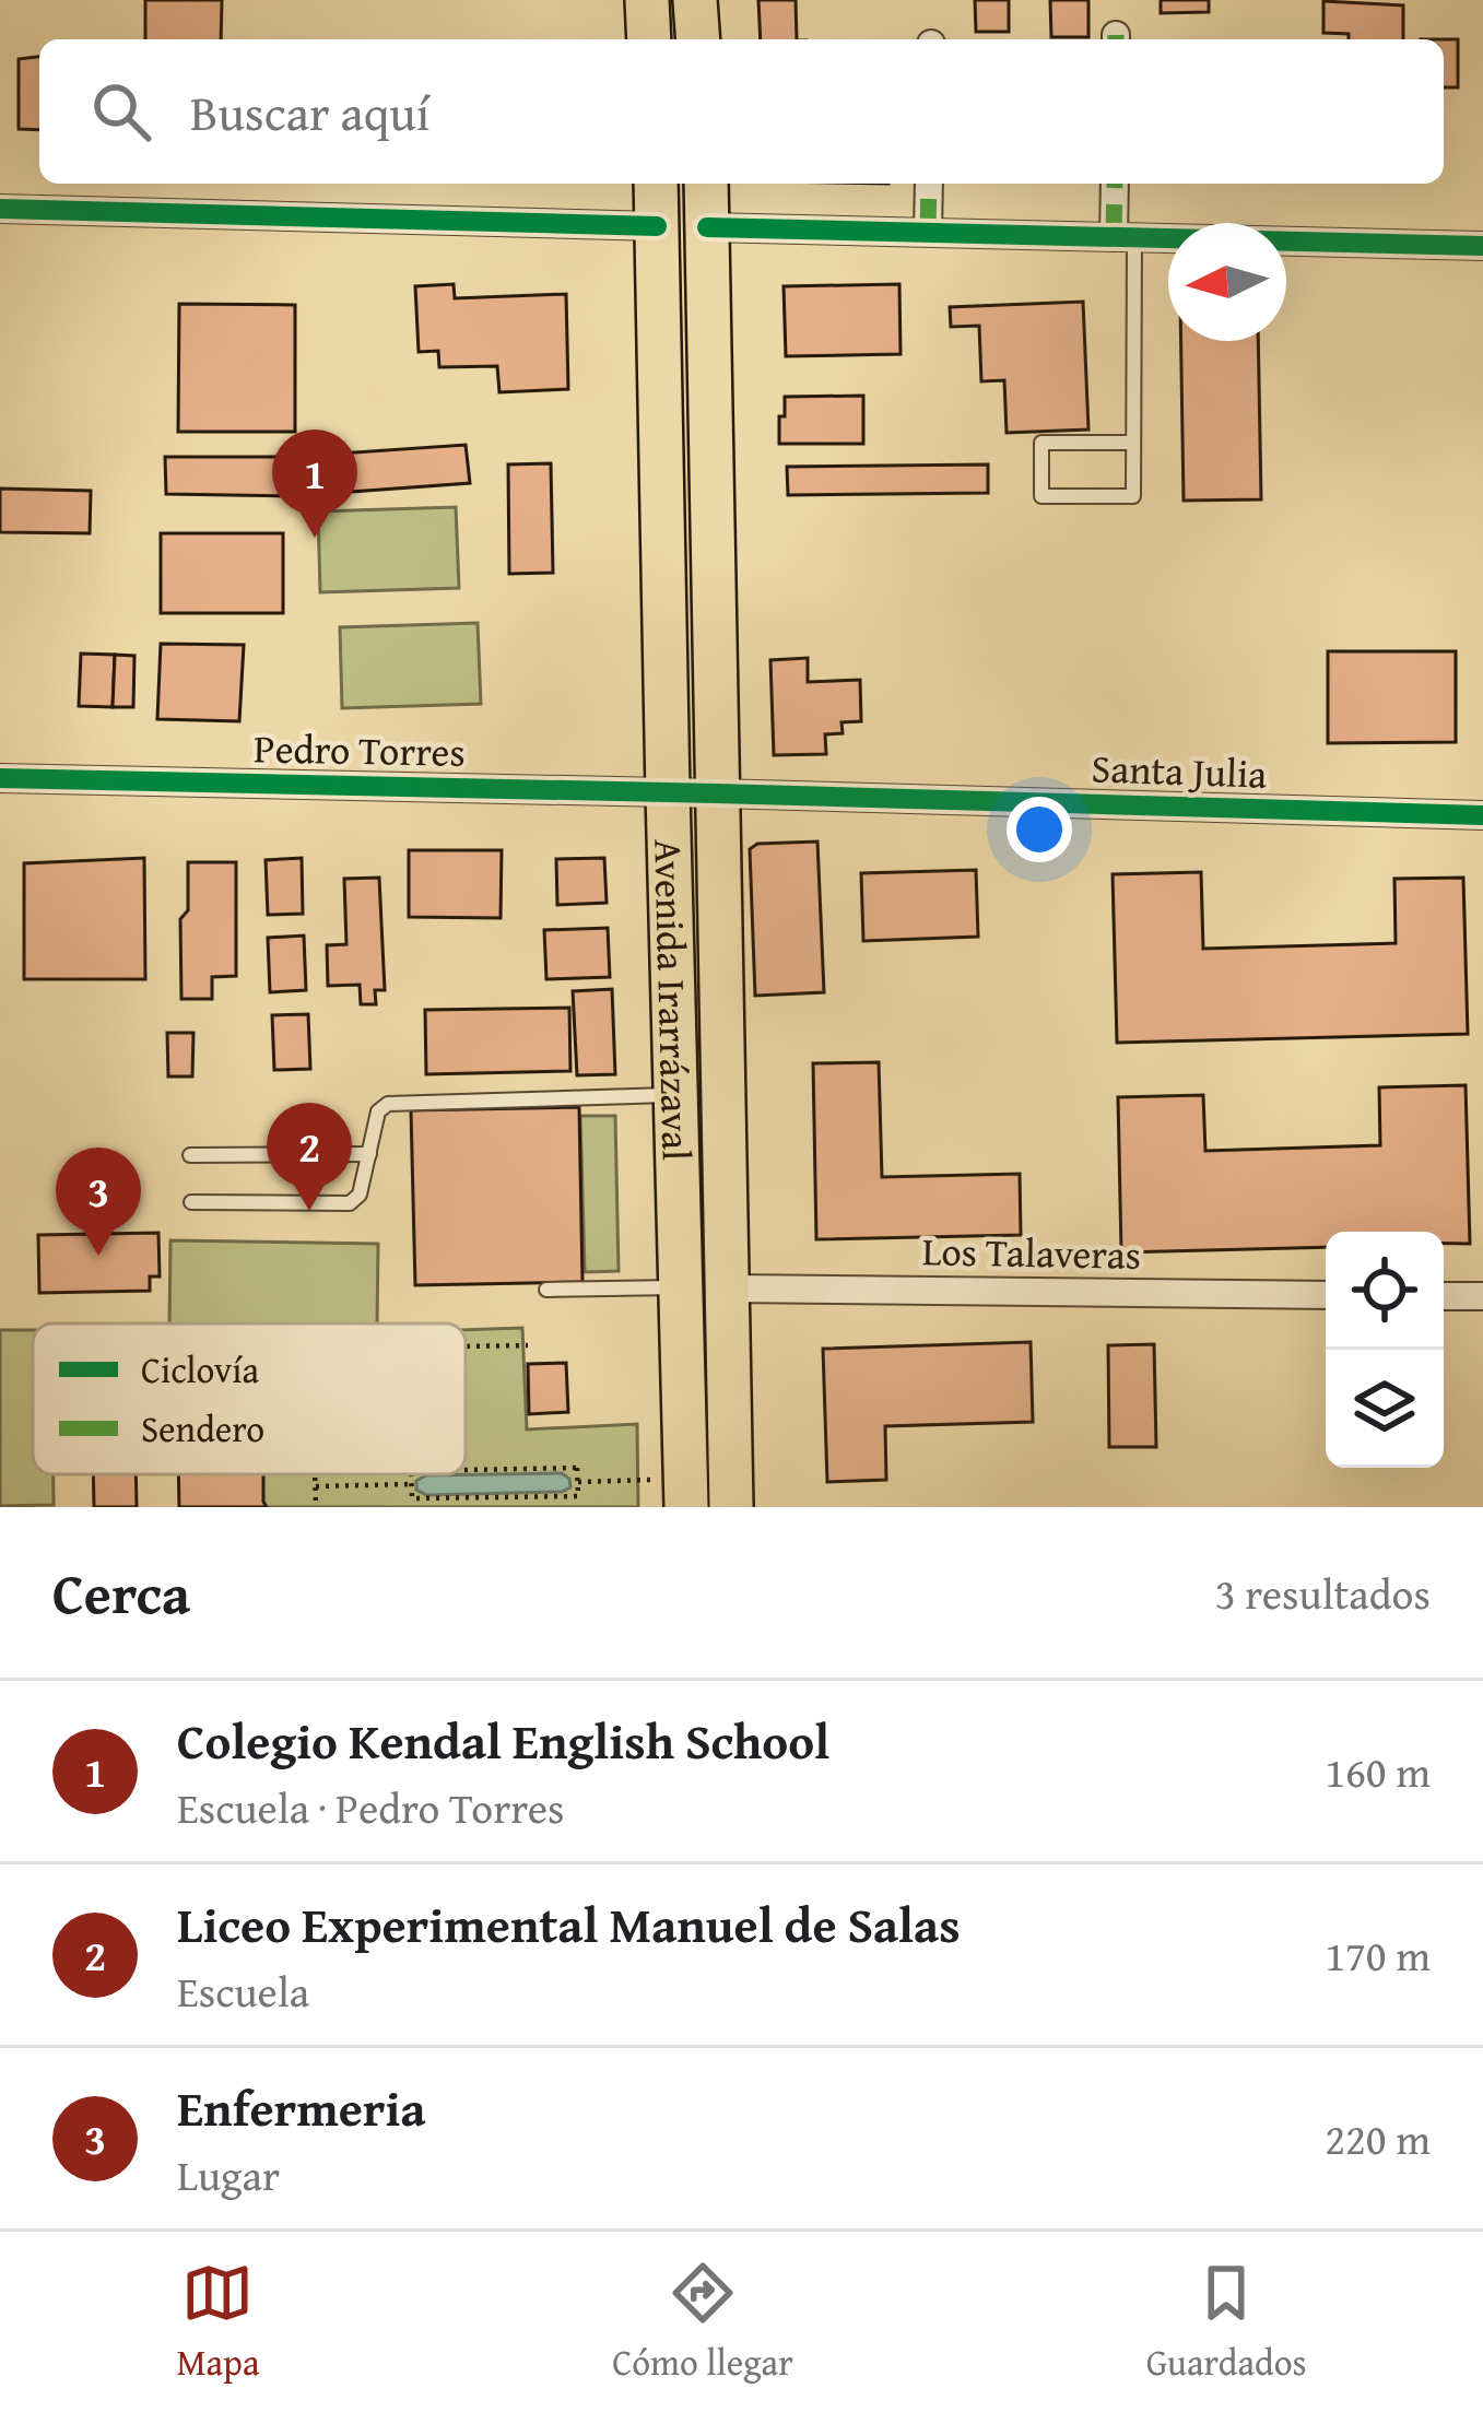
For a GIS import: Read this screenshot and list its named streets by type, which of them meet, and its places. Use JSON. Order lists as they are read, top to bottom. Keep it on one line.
{"streets":{"main road":["Avenida Irarrázaval"],"street":["Pedro Torres","Santa Julia","Los Talaveras"]},"crossings":[["Pedro Torres","Santa Julia"],["Pedro Torres","Avenida Irarrázaval"],["Santa Julia","Avenida Irarrázaval"],["Avenida Irarrázaval","Los Talaveras"]],"legend":["Ciclovía","Sendero"],"north":"left","page":{"search":"Buscar aquí","pins":["1","2","3"],"heading":["Cerca","3 resultados"],"list":[{"mark":"1","name":"Colegio Kendal English School","note":"Escuela · Pedro Torres","value":"160 m"},{"mark":"2","name":"Liceo Experimental Manuel de Salas","note":"Escuela","value":"170 m"},{"mark":"3","name":"Enfermeria","note":"Lugar","value":"220 m"}],"nav":["Mapa","Cómo llegar","Guardados"]}}
